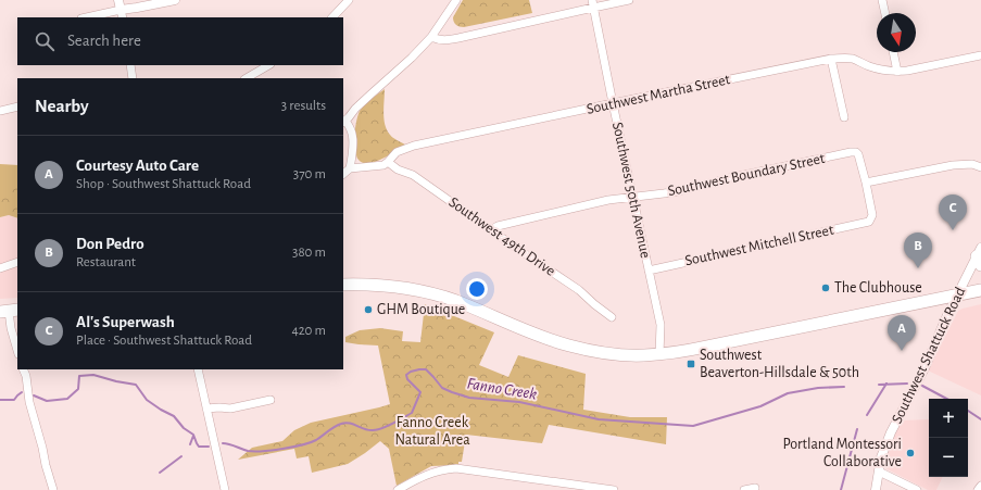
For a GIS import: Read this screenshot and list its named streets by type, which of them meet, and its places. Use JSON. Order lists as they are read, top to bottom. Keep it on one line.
{"streets":{"street":["Southwest Martha Street","Southwest Boundary Street","Southwest 50th Avenue","Southwest 49th Drive","Southwest Mitchell Street","Southwest Shattuck Road"]},"crossings":[["Southwest Martha Street","Southwest 50th Avenue"],["Southwest Martha Street","Southwest 49th Drive"],["Southwest Boundary Street","Southwest 50th Avenue"],["Southwest Boundary Street","Southwest 49th Drive"],["Southwest Boundary Street","Southwest Mitchell Street"],["Southwest 50th Avenue","Southwest Mitchell Street"]],"water":["Fanno Creek"],"parks":["Fanno Creek Natural Area"],"places":{"other":["The Clubhouse","GHM Boutique","Portland Montessori Collaborative"],"transit":["Southwest Beaverton-Hillsdale & 50th"]},"north":"bottom","page":{"search":"Search here","heading":["Nearby","3 results"],"list":[{"mark":"A","name":"Courtesy Auto Care","note":"Shop · Southwest Shattuck Road","value":"370 m"},{"mark":"B","name":"Don Pedro","note":"Restaurant","value":"380 m"},{"mark":"C","name":"Al's Superwash","note":"Place · Southwest Shattuck Road","value":"420 m"}],"pins":["C","B","A"],"map_buttons":["+","−"]}}
